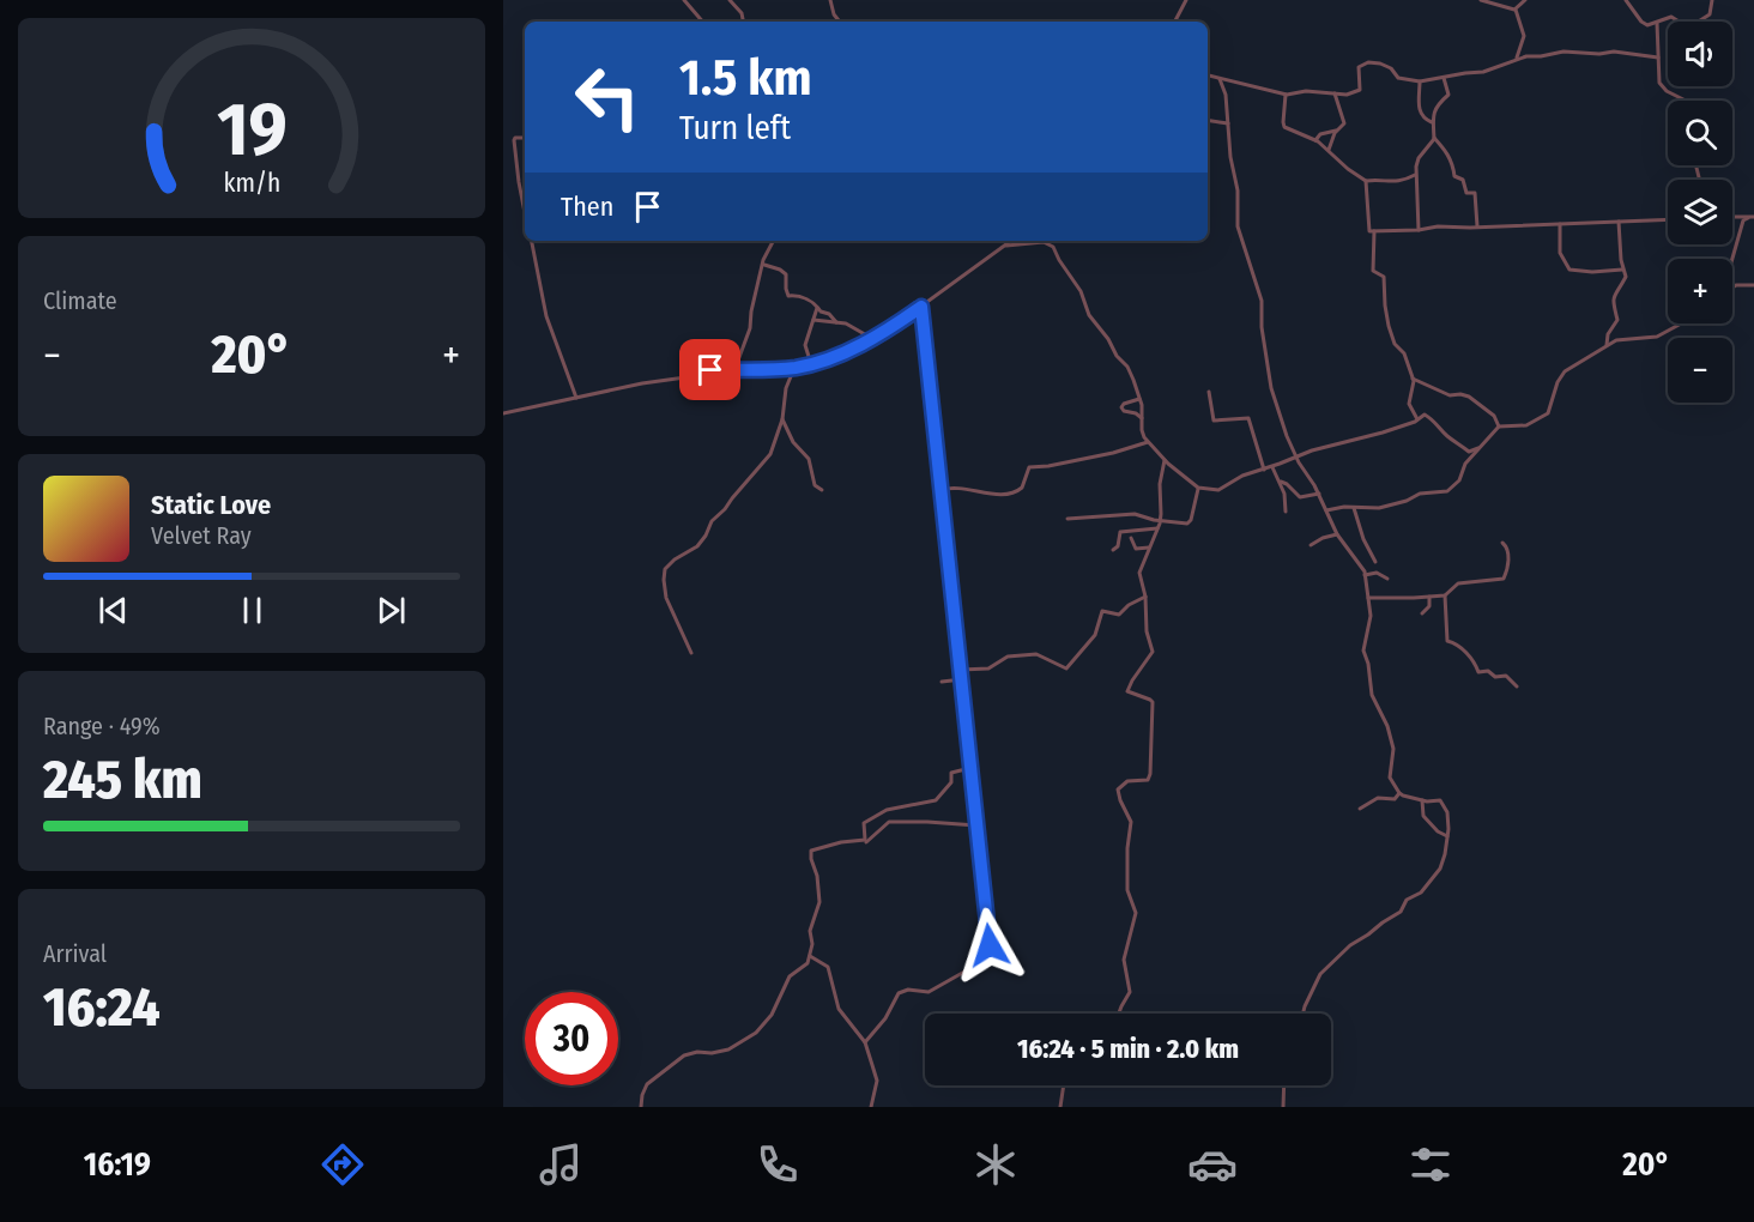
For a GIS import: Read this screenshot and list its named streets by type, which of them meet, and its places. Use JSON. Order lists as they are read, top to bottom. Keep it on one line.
{"page":{"map_buttons":["+","−"],"turn":["1.5 km","Turn left"],"then":"Then","tile":["Climate",["Range · 49%","245 km"],["Arrival","16:24"]],"heat":["−","20°","+"],"song":["Static Love","Velvet Ray"],"limit":"30","trip":"16:24 · 5 min · 2.0 km","tabs":["16:19","20°"],"gauge":["19","km/h"]}}
